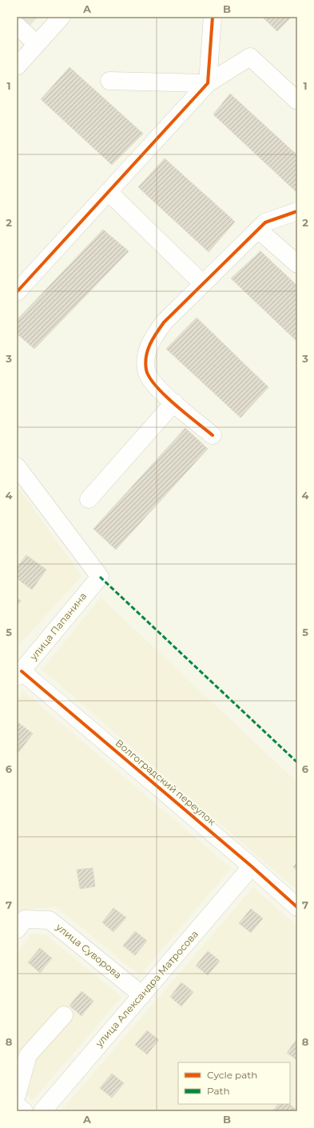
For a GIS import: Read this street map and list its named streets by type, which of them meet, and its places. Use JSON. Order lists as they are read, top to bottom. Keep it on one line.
{"streets":{"street":["улица Папанина","Волгоградский переулок","улица Суворова","улица Александра Матросова"]},"crossings":[["улица Папанина","Волгоградский переулок"],["Волгоградский переулок","улица Александра Матросова"],["улица Суворова","улица Александра Матросова"]],"legend":["Cycle path","Path"],"grid":{"columns":["A","B"],"rows":["1","2","3","4","5","6","7","8"]}}
